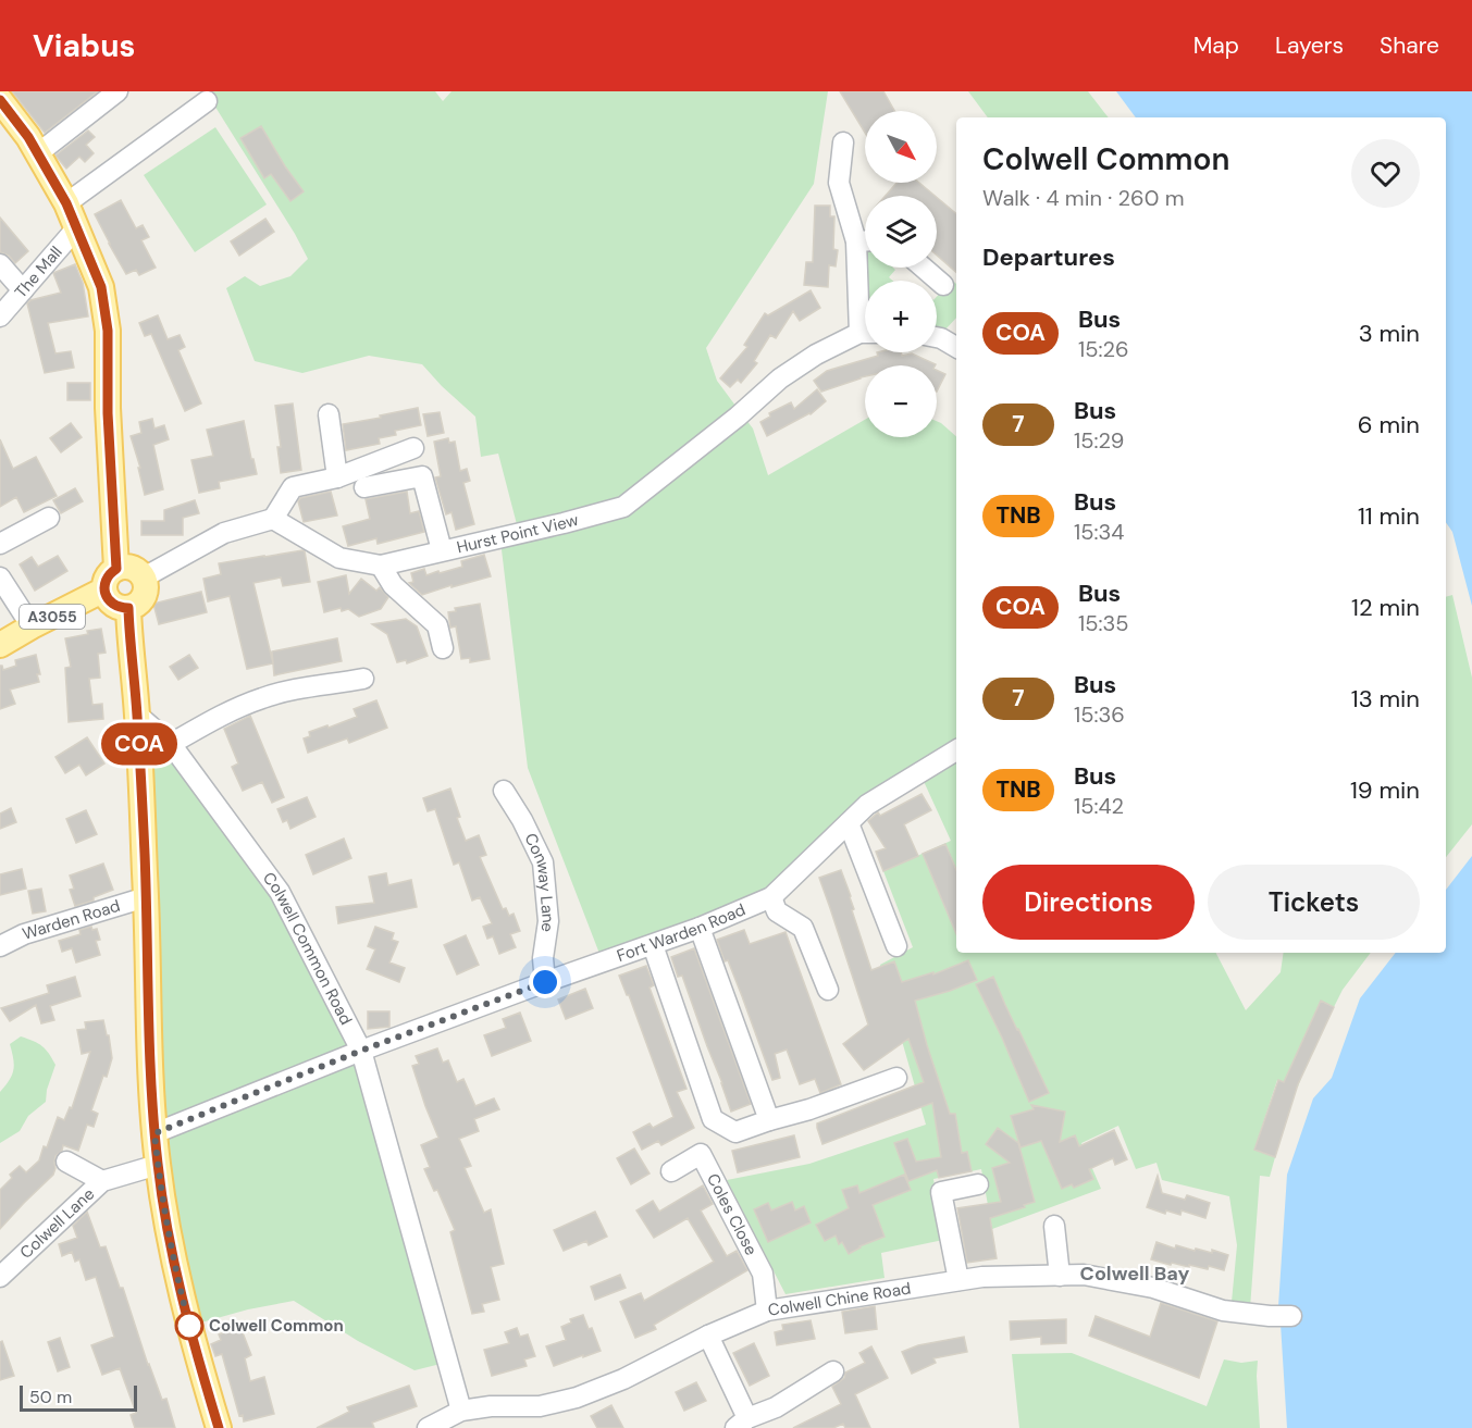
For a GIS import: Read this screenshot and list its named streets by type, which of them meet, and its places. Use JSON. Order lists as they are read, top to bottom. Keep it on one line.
{"streets":{"main road":["A3055"],"street":["The Mall","Hurst Point View","Conway Lane","Warden Road","Fort Warden Road","Colwell Common Road","Coles Close","Colwell Lane","Colwell Chine Road"]},"crossings":[["Conway Lane","Fort Warden Road"],["Fort Warden Road","Colwell Common Road"],["Colwell Common Road","Colwell Chine Road"],["Coles Close","Colwell Chine Road"]],"districts":["Colwell Bay"],"places":["Colwell Common"],"lines":["bus line COA"],"scale_bar":"50 m","north":"bottom right","page":{"header":"Viabus","nav":["Map","Layers","Share"],"on_map":"COA","map_buttons":["+","−"],"heading":[["Colwell Common","Walk · 4 min · 260 m"],"Departures"],"list":[{"mark":"COA","name":"Bus","note":"15:26","value":"3 min"},{"mark":"7","name":"Bus","note":"15:29","value":"6 min"},{"mark":"TNB","name":"Bus","note":"15:34","value":"11 min"},{"mark":"COA","name":"Bus","note":"15:35","value":"12 min"},{"mark":"7","name":"Bus","note":"15:36","value":"13 min"},{"mark":"TNB","name":"Bus","note":"15:42","value":"19 min"}],"buttons":["Directions","Tickets"],"scale":"50 m"}}
